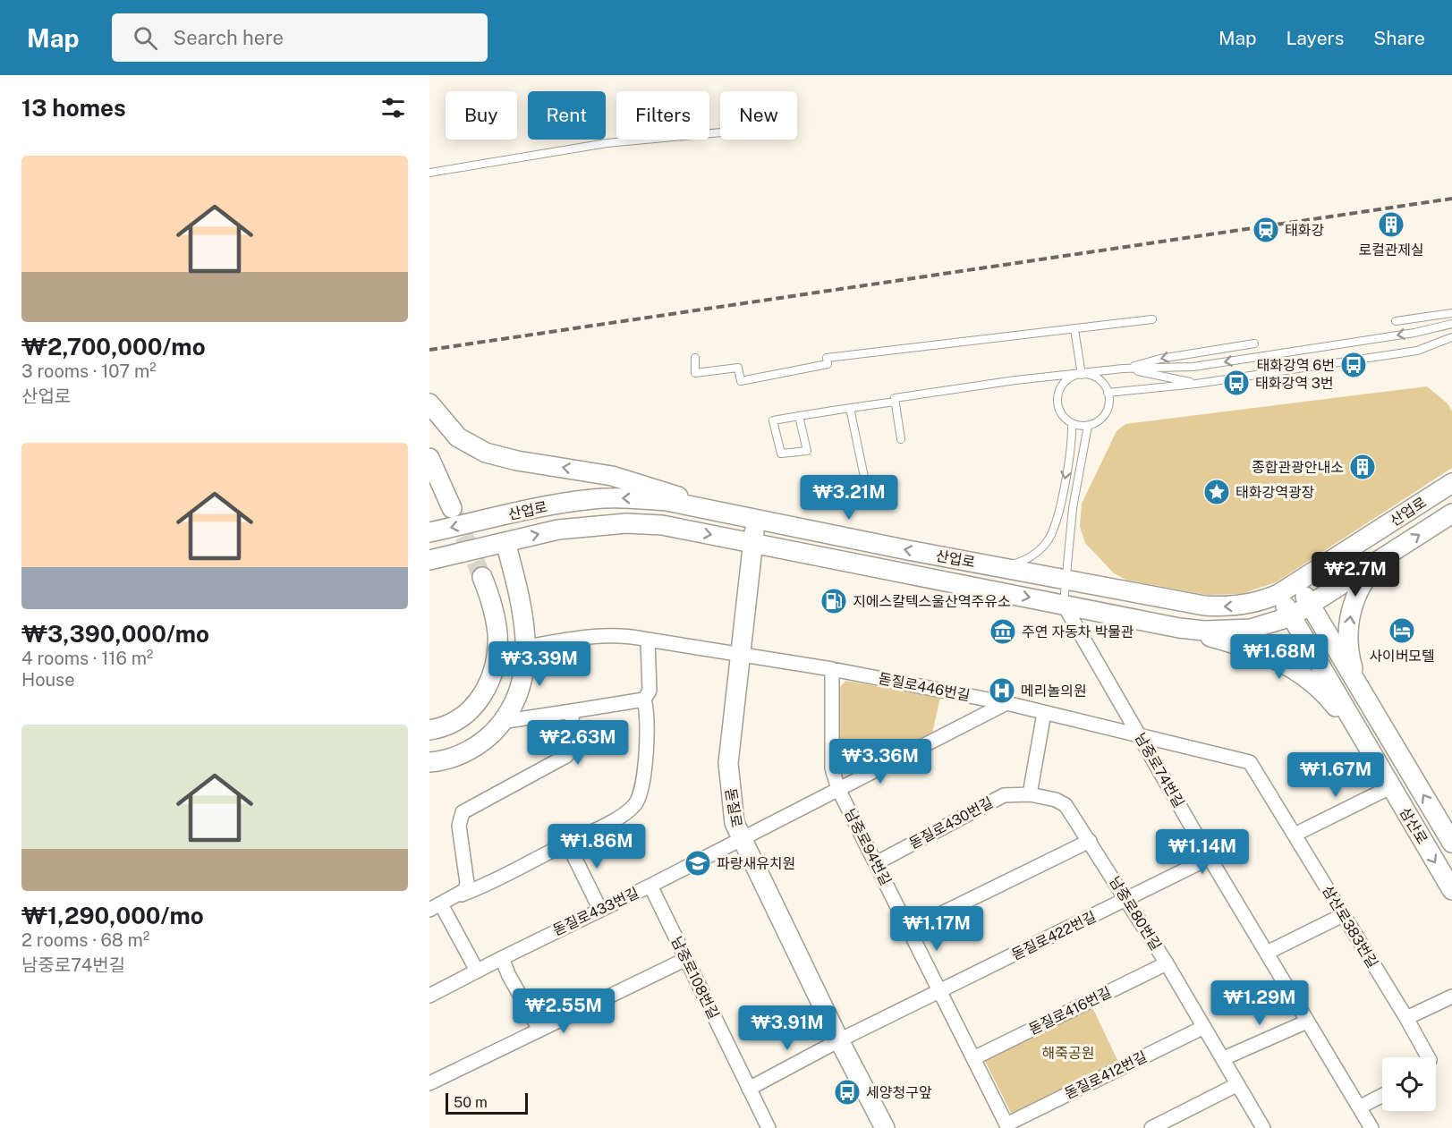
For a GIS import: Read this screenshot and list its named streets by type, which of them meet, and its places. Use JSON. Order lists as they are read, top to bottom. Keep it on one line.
{"streets":{"main road":["산업로","돋질로","삼산로"],"street":["돋질로446번길","남중로74번길","돋질로430번길","남중로94번길","돋질로433번길","남중로80번길","삼산로383번길","돋질로422번길","남중로108번길","돋질로416번길","돋질로412번길"]},"crossings":[["산업로","남중로74번길"],["산업로","돋질로"],["산업로","삼산로"],["돋질로446번길","남중로74번길"],["돋질로446번길","돋질로"],["돋질로446번길","남중로94번길"],["돋질로446번길","돋질로433번길"],["돋질로446번길","삼산로383번길"],["남중로74번길","삼산로383번길"],["남중로74번길","돋질로422번길"],["돋질로","돋질로433번길"],["돋질로","돋질로422번길"],["돋질로430번길","남중로94번길"],["돋질로430번길","남중로80번길"],["남중로94번길","돋질로433번길"],["남중로94번길","돋질로422번길"],["남중로94번길","돋질로416번길"],["남중로94번길","돋질로412번길"],["돋질로433번길","남중로108번길"],["남중로80번길","돋질로422번길"],["남중로80번길","돋질로416번길"],["남중로80번길","돋질로412번길"],["돋질로422번길","남중로108번길"]],"parks":["해죽공원"],"places":{"building":["로컬관제실","종합관광안내소"],"station":["태화강"],"bus stop":["태화강역 6번","태화강역 3번","세양청구앞"],"place":["태화강역광장"],"fuel station":["지에스칼텍스울산역주유소"],"hotel":["사이버모텔"],"museum":["주연 자동차 박물관"],"hospital":["메리놀의원"],"school or university":["파랑새유치원"]},"scale_bar":"50 m","page":{"header":"Map","search":"Search here","nav":["Map","Layers","Share"],"heading":"13 homes","chip":["Buy","Rent","Filters","New"],"list":[{"name":"₩2,700,000/mo","note":"3 rooms · 107 m² · 산업로"},{"name":"₩3,390,000/mo","note":"4 rooms · 116 m² · House"},{"name":"₩1,290,000/mo","note":"2 rooms · 68 m² · 남중로74번길"}],"price":["₩3.21M","₩2.7M","₩1.68M","₩3.39M","₩2.63M","₩3.36M","₩1.67M","₩1.86M","₩1.14M","₩1.17M","₩1.29M","₩2.55M","₩3.91M"],"scale":"50 m"}}
